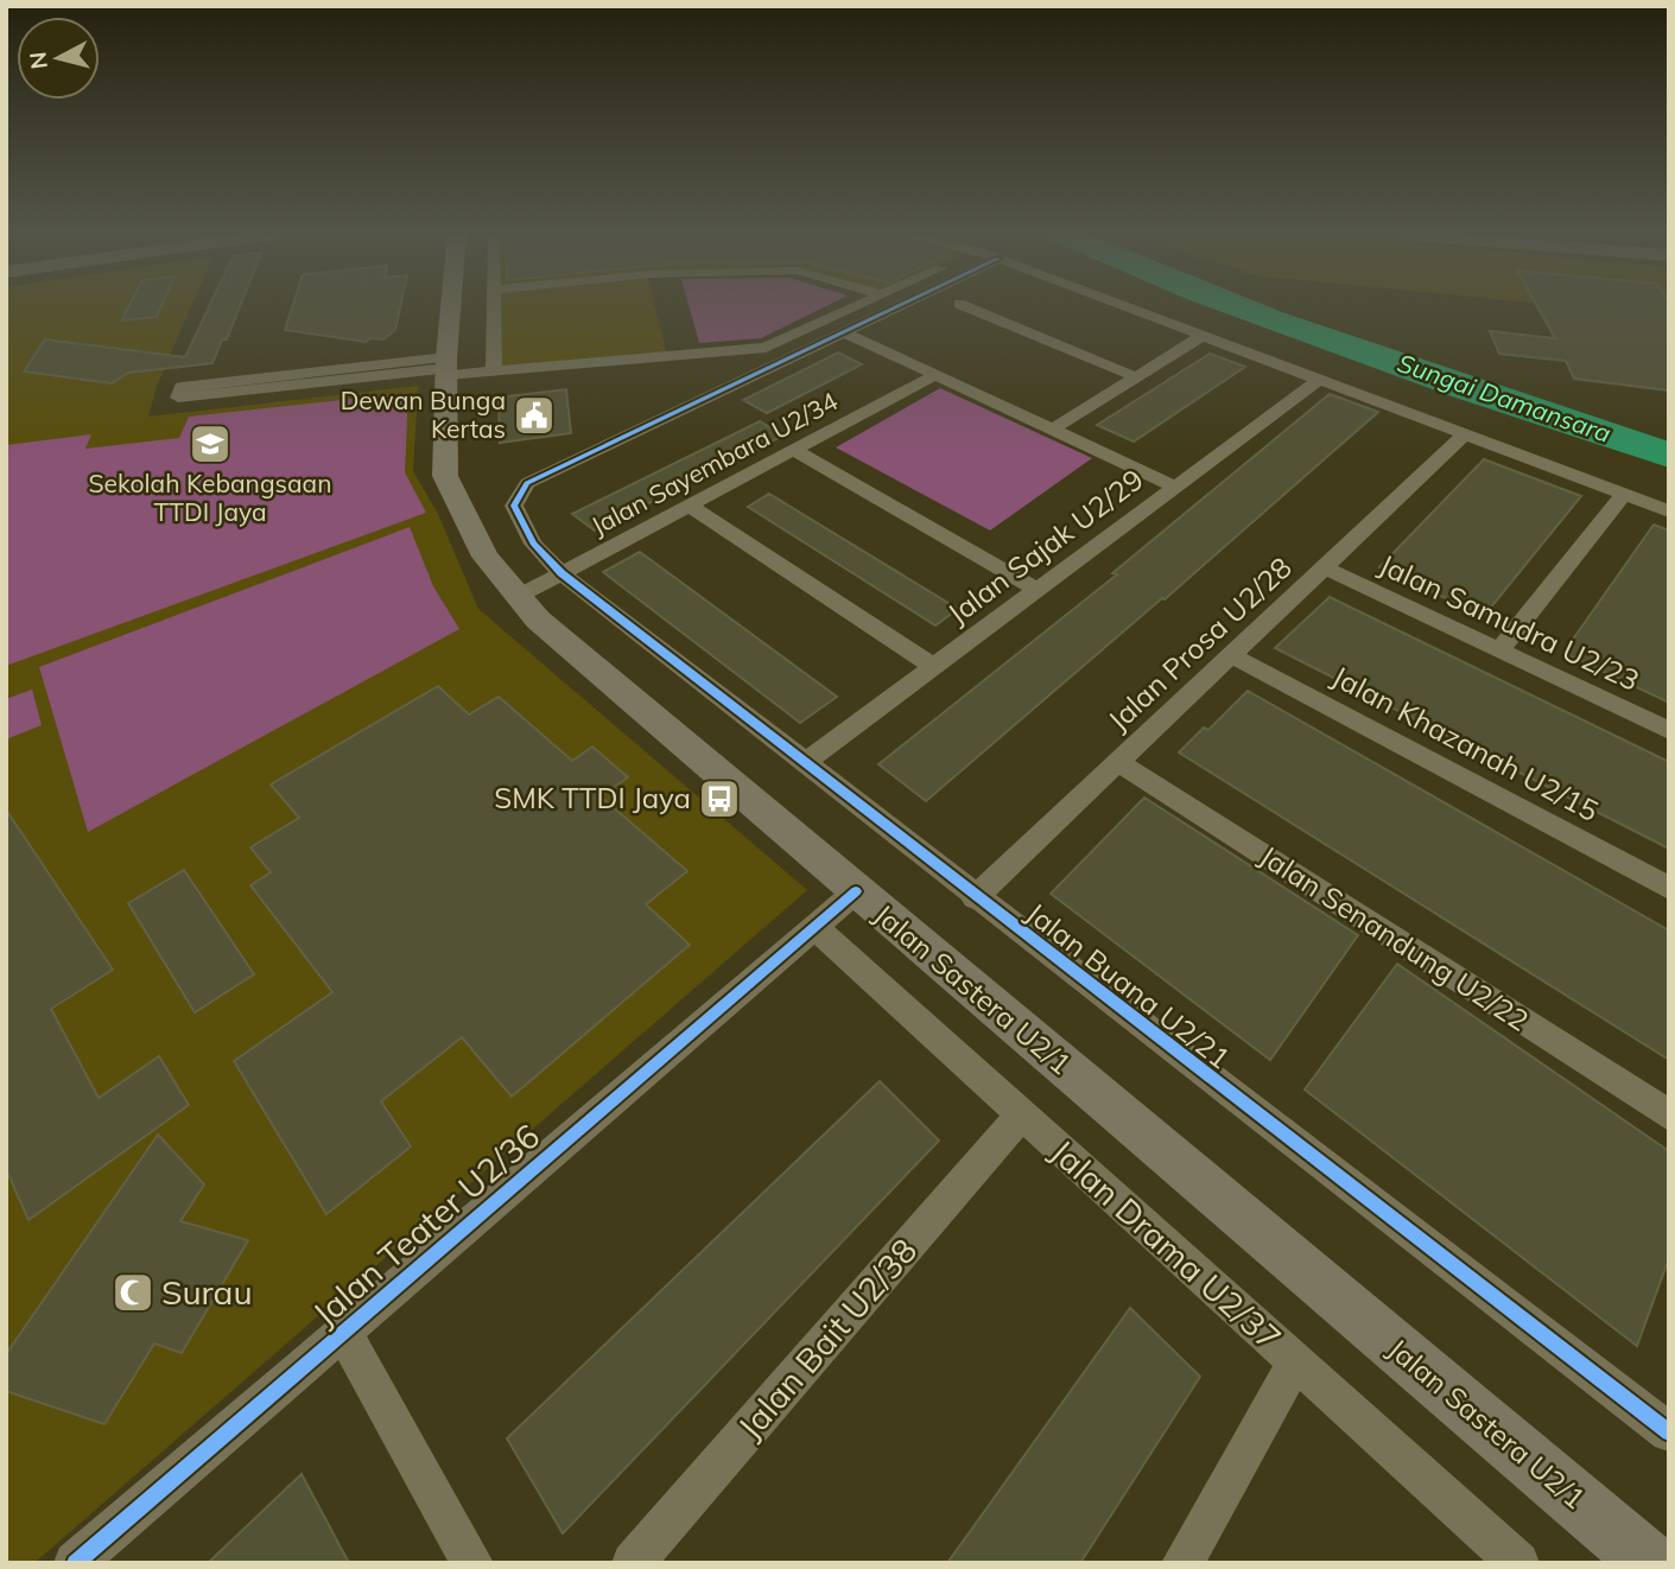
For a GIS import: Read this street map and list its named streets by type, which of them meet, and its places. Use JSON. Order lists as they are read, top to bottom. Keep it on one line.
{"streets":{"street":["Jalan Sayembara U2/34","Jalan Sajak U2/29","Jalan Samudra U2/23","Jalan Prosa U2/28","Jalan Khazanah U2/15","Jalan Senandung U2/22","Jalan Buana U2/21","Jalan Sastera U2/1","Jalan Teater U2/36","Jalan Drama U2/37","Jalan Bait U2/38"]},"crossings":[["Jalan Sayembara U2/34","Jalan Buana U2/21"],["Jalan Sayembara U2/34","Jalan Sastera U2/1"],["Jalan Sajak U2/29","Jalan Buana U2/21"],["Jalan Samudra U2/23","Jalan Prosa U2/28"],["Jalan Prosa U2/28","Jalan Khazanah U2/15"],["Jalan Prosa U2/28","Jalan Senandung U2/22"],["Jalan Prosa U2/28","Jalan Buana U2/21"],["Jalan Sastera U2/1","Jalan Teater U2/36"],["Jalan Teater U2/36","Jalan Drama U2/37"],["Jalan Drama U2/37","Jalan Bait U2/38"]],"water":["Sungai Damansara"],"places":{"public building":["Dewan Bunga Kertas"],"school or university":["Sekolah Kebangsaan TTDI Jaya"],"bus stop":["SMK TTDI Jaya"],"mosque":["Surau"]},"north":"left"}
